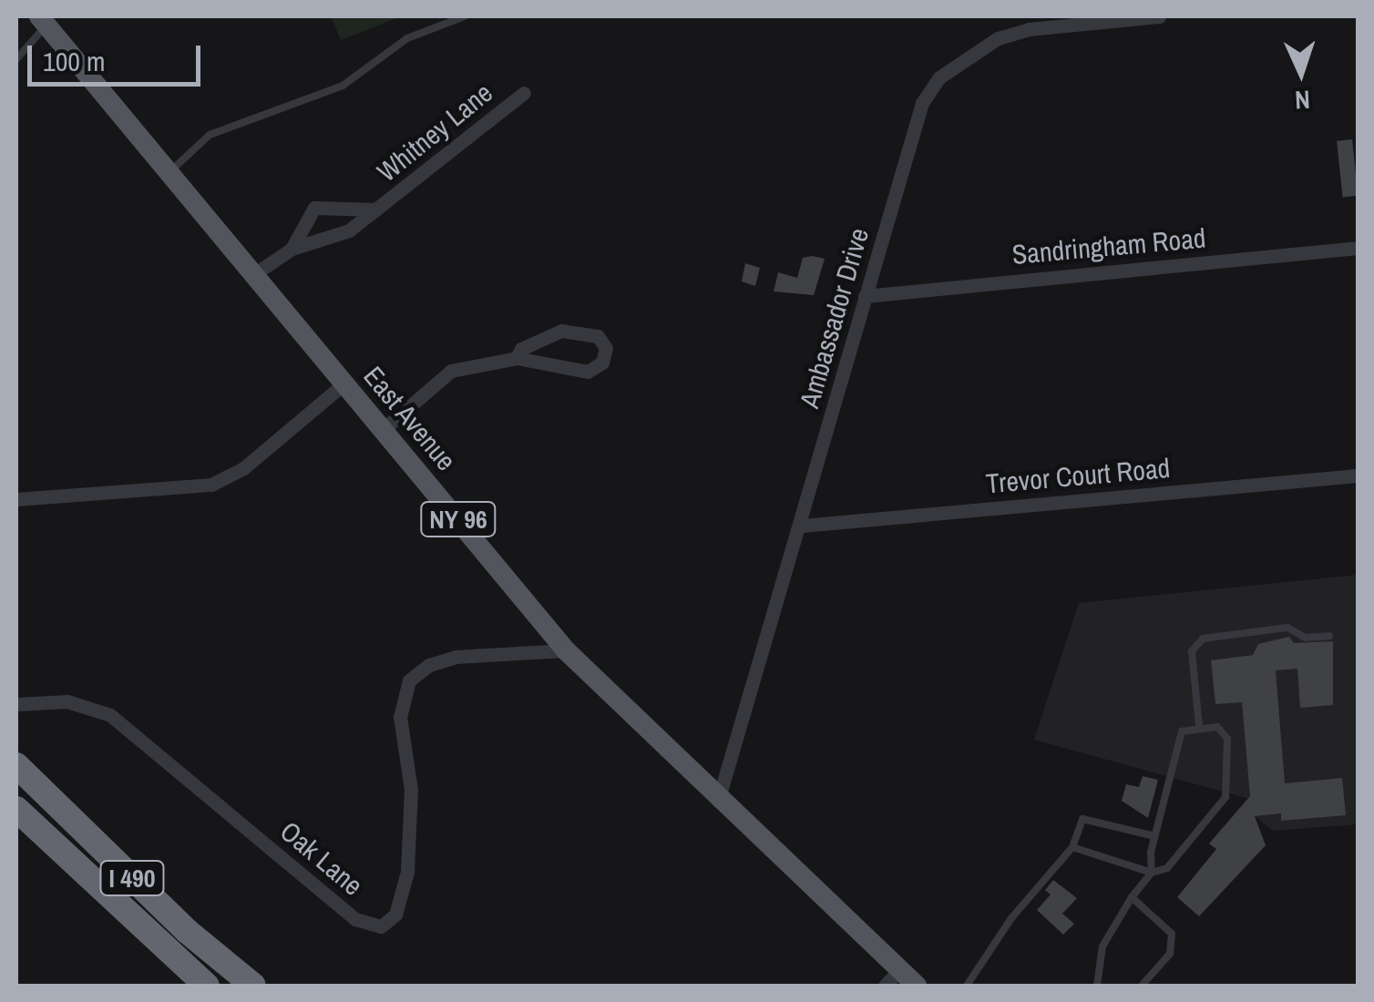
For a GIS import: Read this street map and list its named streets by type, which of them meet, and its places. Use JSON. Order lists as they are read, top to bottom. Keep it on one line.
{"streets":{"highway":["I 490"],"main road":["East Avenue","NY 96"],"street":["Whitney Lane","Sandringham Road","Ambassador Drive","Trevor Court Road","Oak Lane"]},"crossings":[["Whitney Lane","East Avenue"],["Sandringham Road","Ambassador Drive"],["Ambassador Drive","East Avenue"],["Ambassador Drive","Trevor Court Road"],["East Avenue","Oak Lane"]],"scale_bar":"100 m","north":"bottom"}
